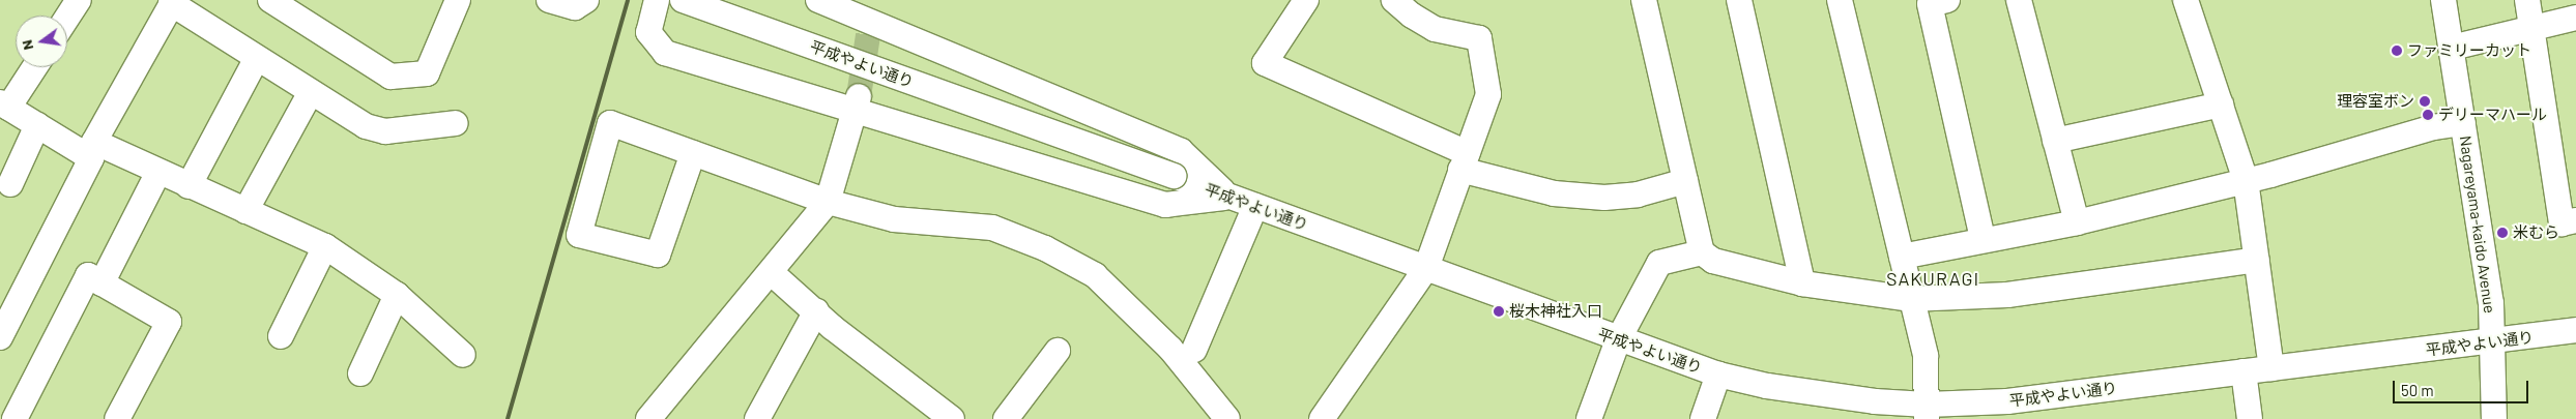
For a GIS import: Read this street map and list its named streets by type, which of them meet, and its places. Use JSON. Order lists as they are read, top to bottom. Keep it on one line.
{"streets":{"street":["平成やよい通り","Nagareyama-kaido Avenue"]},"crossings":[["平成やよい通り","Nagareyama-kaido Avenue"]],"districts":["SAKURAGI"],"places":["ファミリーカット","理容室ボン","デリーマハール","米むら","桜木神社入口"],"scale_bar":"50 m","north":"left"}
